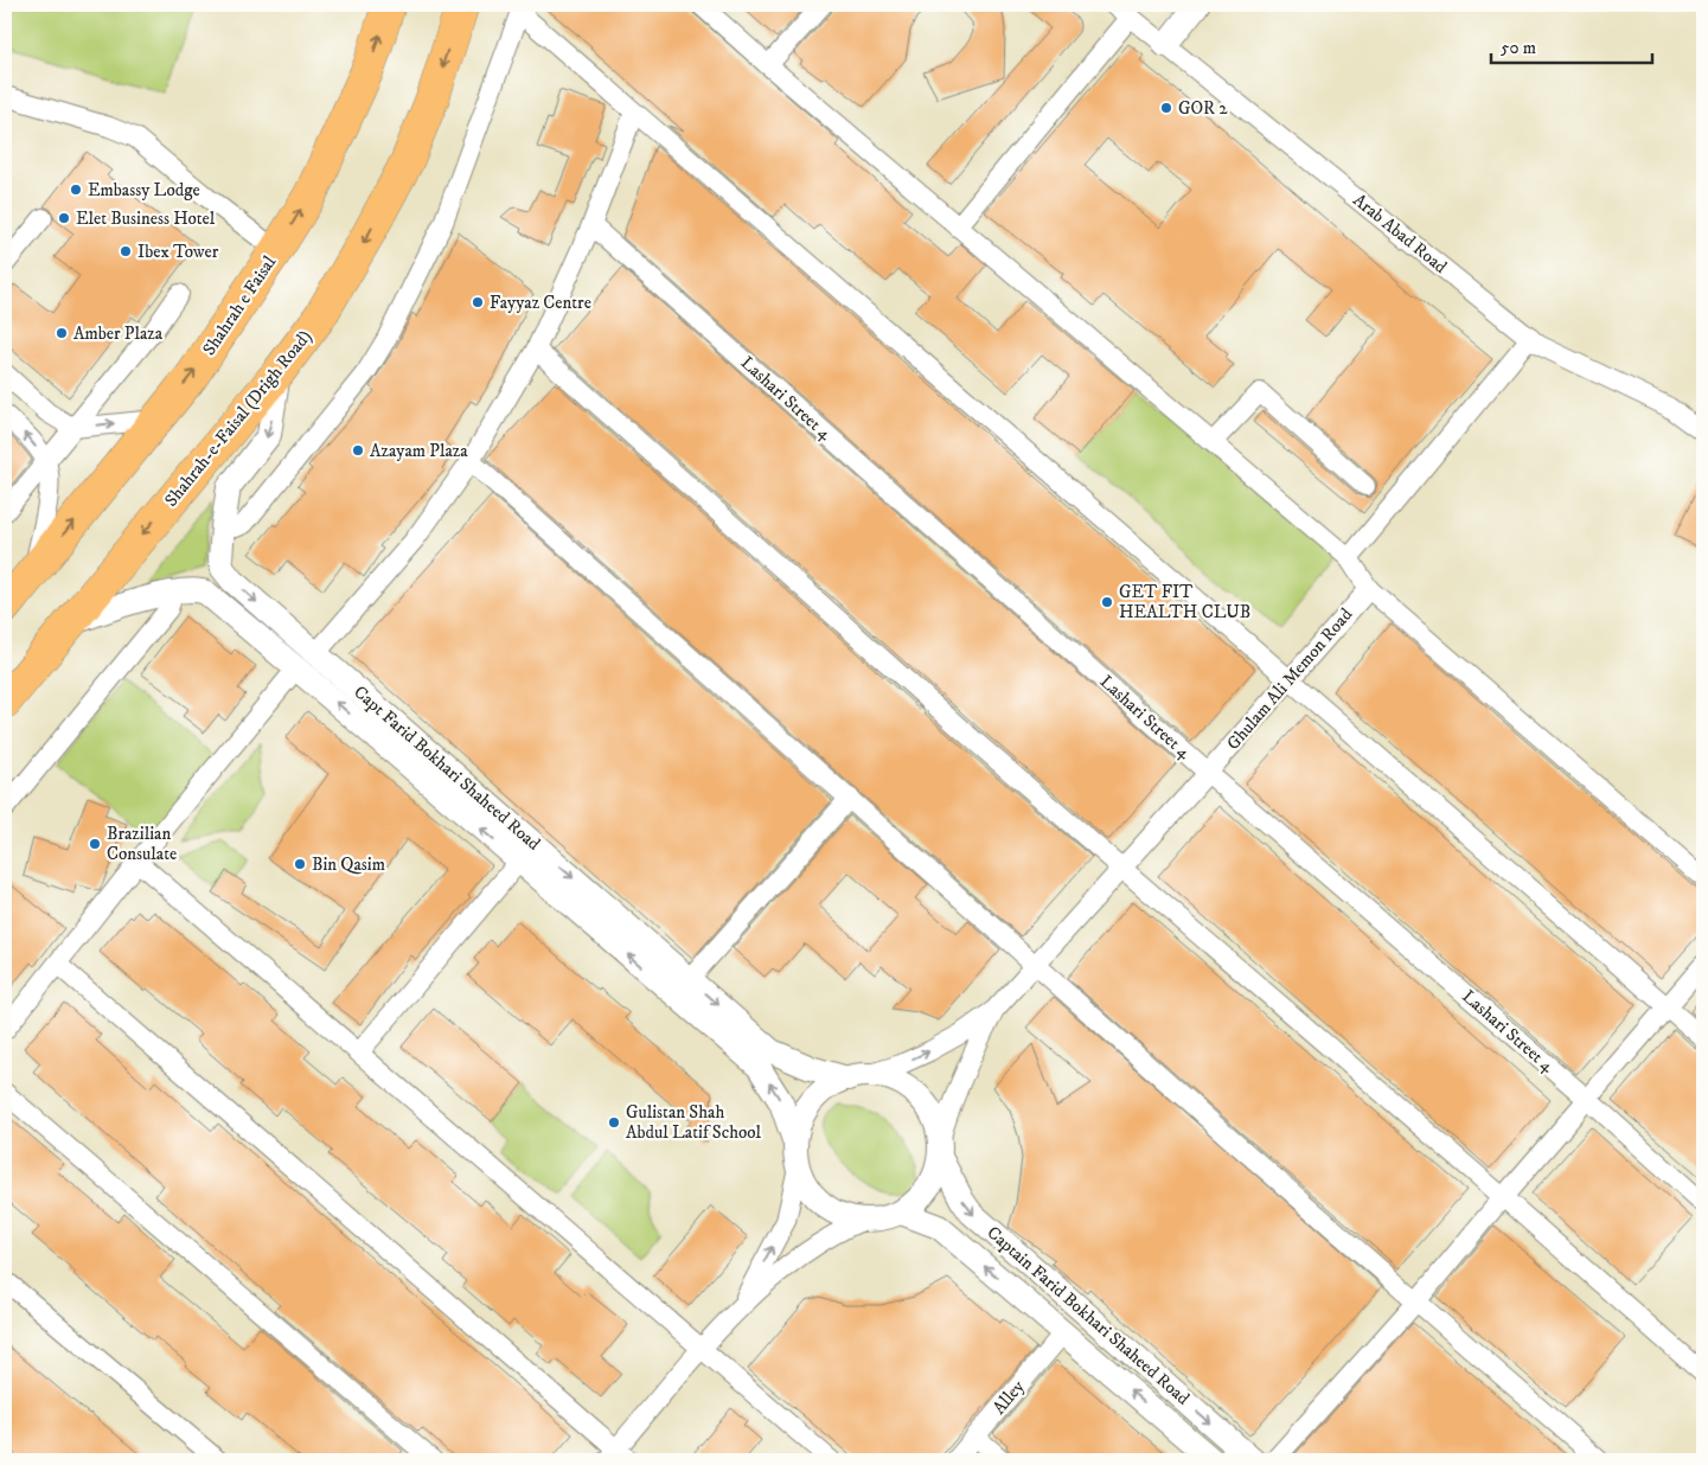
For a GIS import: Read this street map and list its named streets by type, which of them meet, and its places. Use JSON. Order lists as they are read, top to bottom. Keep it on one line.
{"streets":{"highway":["Shahrah e Faisal","Shahrah-e-Faisal (Drigh Road)"],"street":["Arab Abad Road","Lashari Street 4","Ghulam Ali Memon Road","Capt Farid Bokhari Shaheed Road","Captain Farid Bokhari Shaheed Road","Alley"]},"crossings":[["Lashari Street 4","Ghulam Ali Memon Road"],["Shahrah-e-Faisal (Drigh Road)","Capt Farid Bokhari Shaheed Road"],["Capt Farid Bokhari Shaheed Road","Captain Farid Bokhari Shaheed Road"],["Captain Farid Bokhari Shaheed Road","Alley"]],"one_way":["Shahrah e Faisal","Shahrah-e-Faisal (Drigh Road)"],"places":["GOR 2","Embassy Lodge","Elet Business Hotel","Ibex Tower","Fayyaz Centre","Amber Plaza","Azayam Plaza","GET FIT HEALTH CLUB","Brazilian Consulate","Bin Qasim","Gulistan Shah Abdul Latif School"],"scale_bar":"50 m"}
